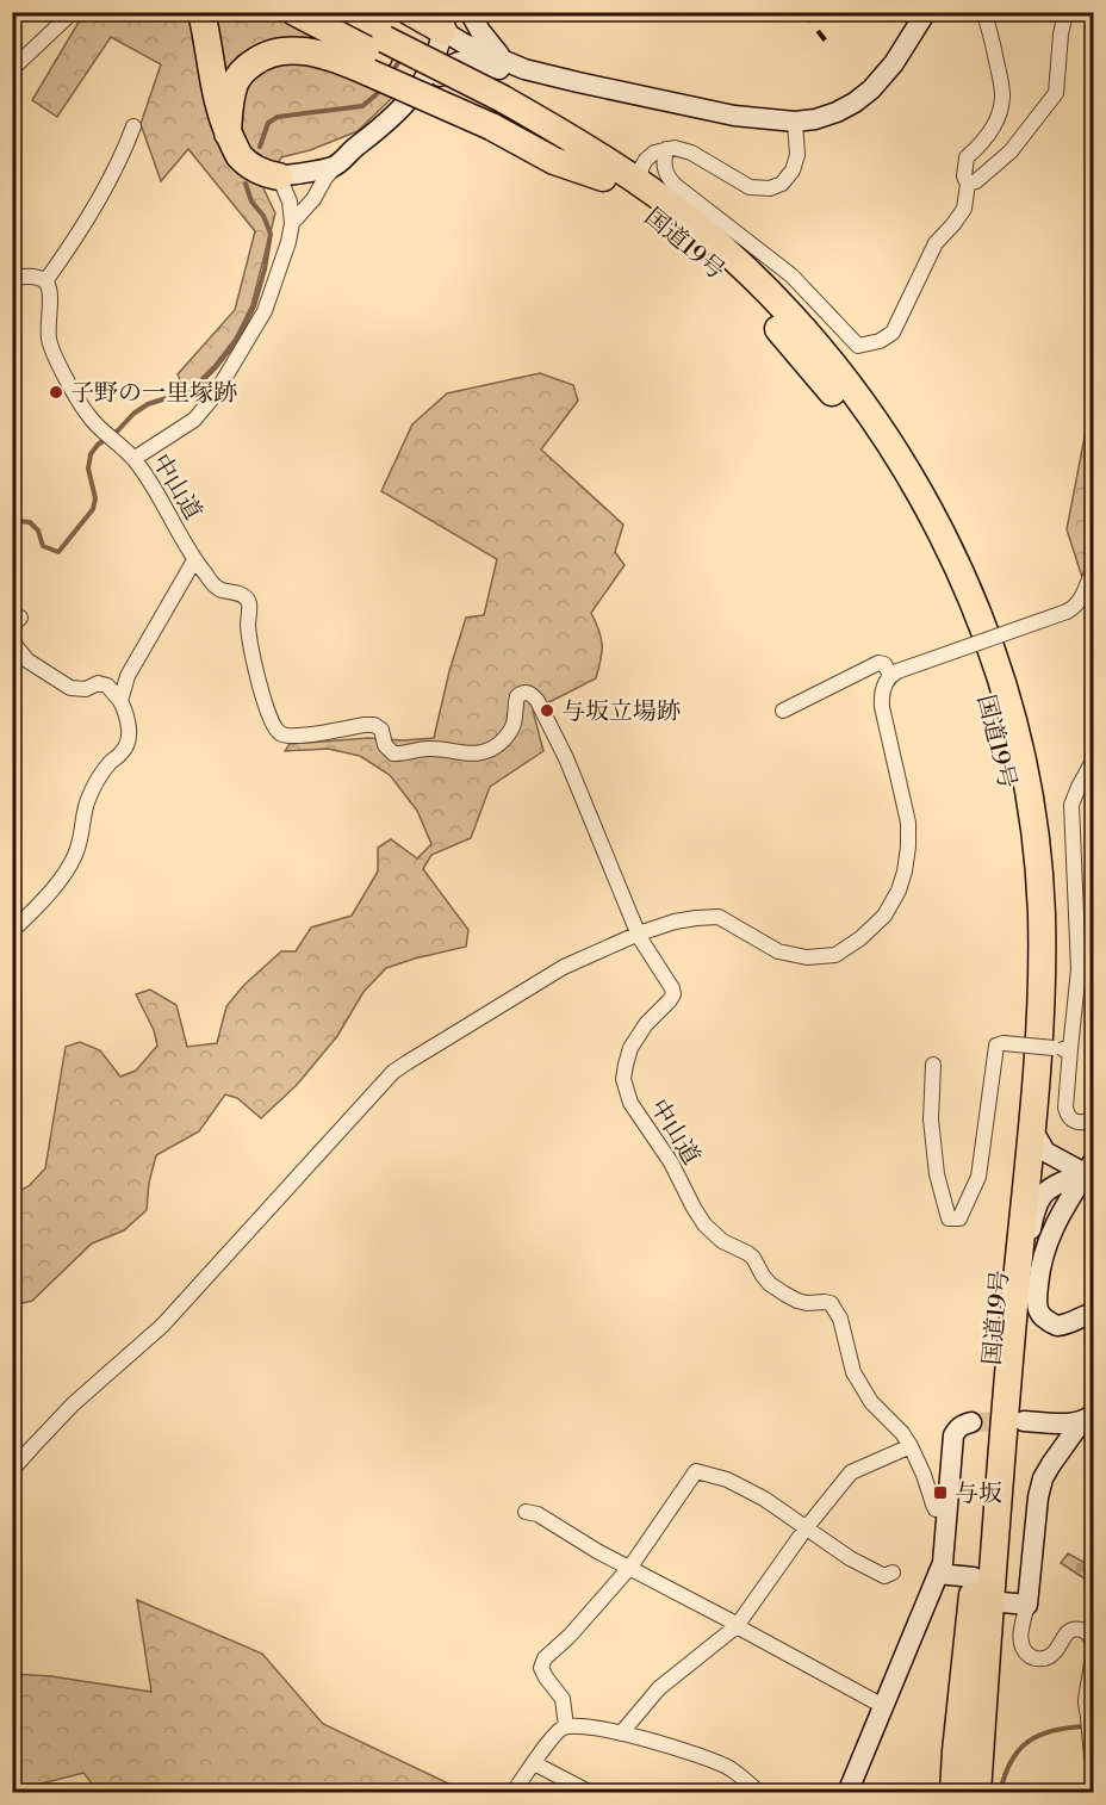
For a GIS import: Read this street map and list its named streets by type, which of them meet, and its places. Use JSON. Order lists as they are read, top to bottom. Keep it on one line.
{"streets":{"highway":["国道19号"],"street":["中山道"]},"places":{"other":["子野の一里塚跡","与坂立場跡"],"transit":["与坂"]}}
